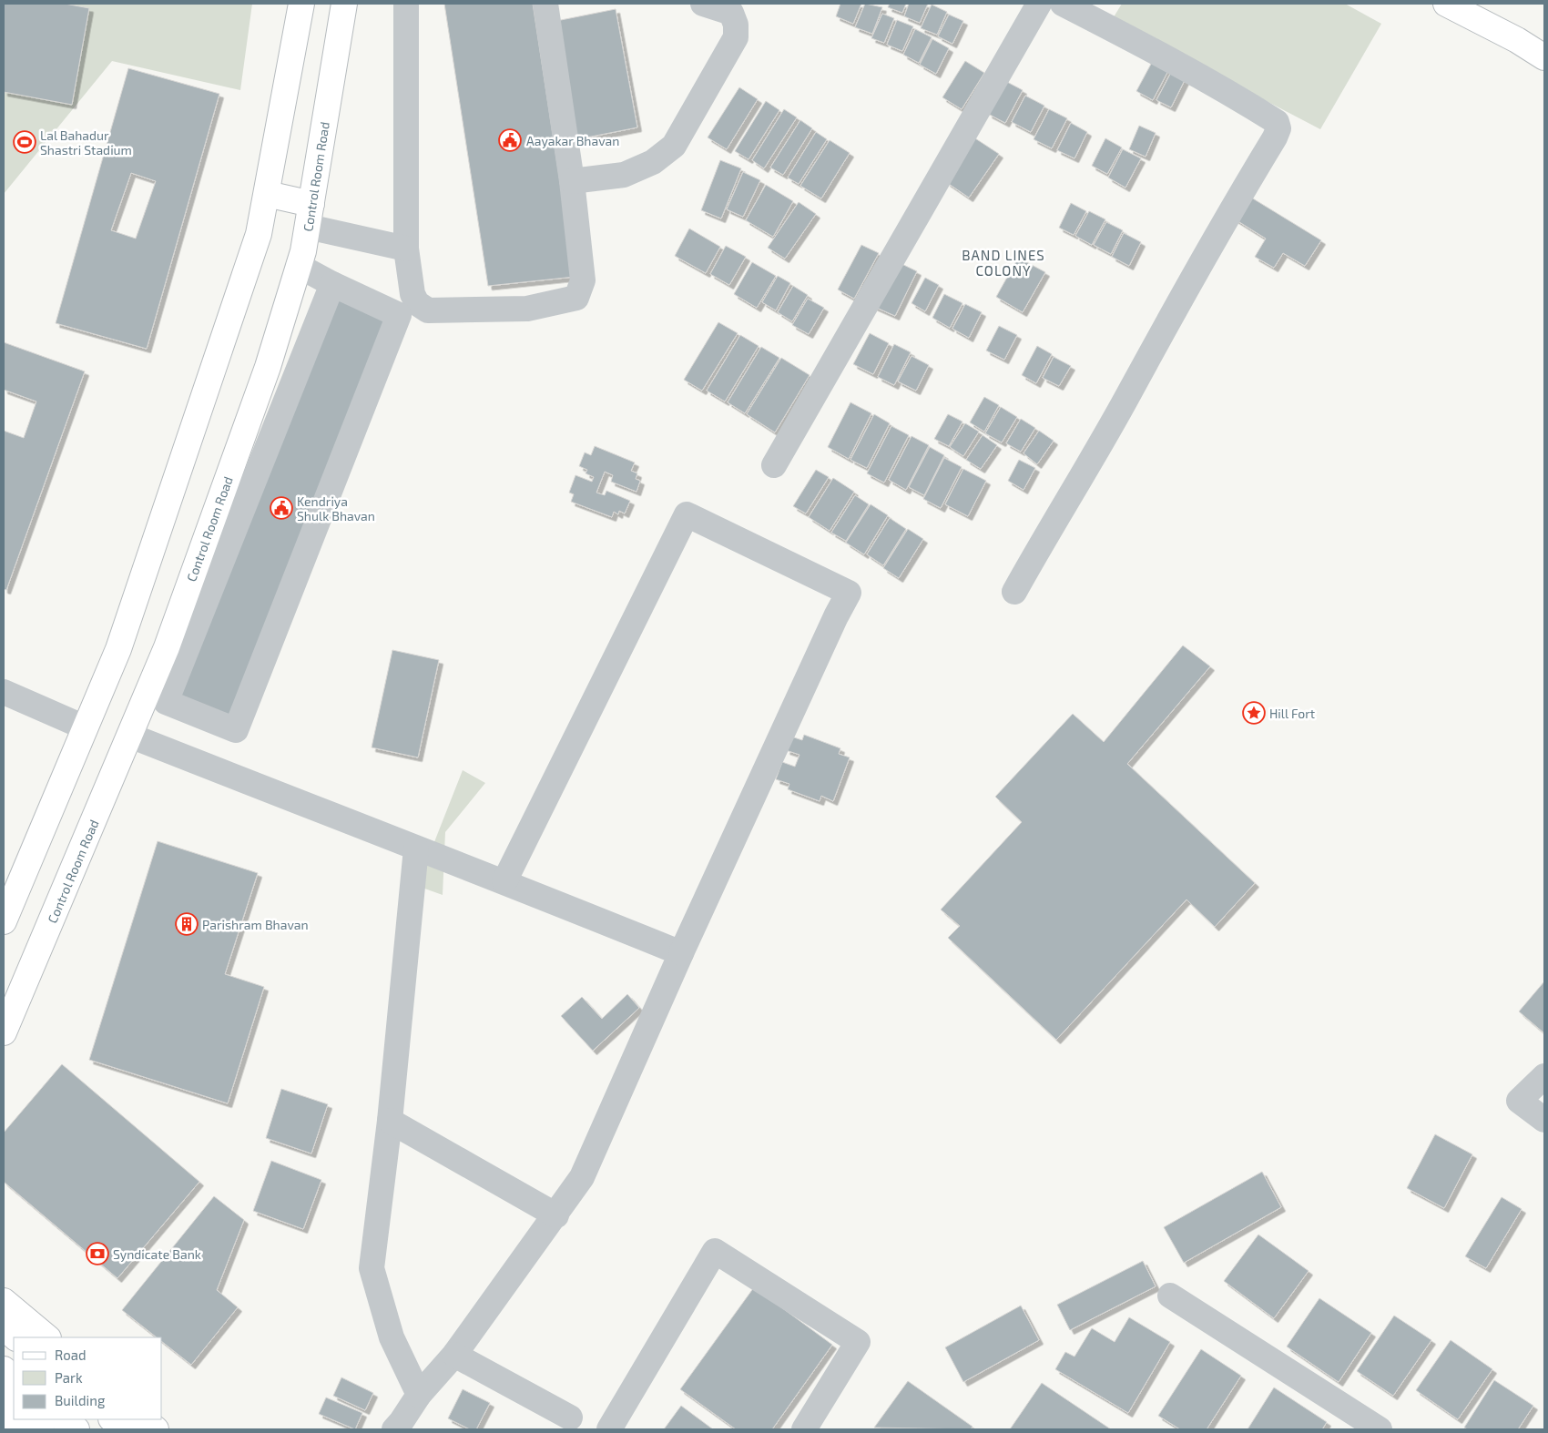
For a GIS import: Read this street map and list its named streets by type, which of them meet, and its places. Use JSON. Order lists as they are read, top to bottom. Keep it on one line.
{"streets":{"main road":["Control Room Road"]},"districts":["BAND LINES COLONY"],"places":{"public building":["Aayakar Bhavan","Kendriya Shulk Bhavan"],"sports":["Lal Bahadur Shastri Stadium"],"place":["Hill Fort"],"building":["Parishram Bhavan"],"bank":["Syndicate Bank"]},"legend":["Road","Park","Building"]}
